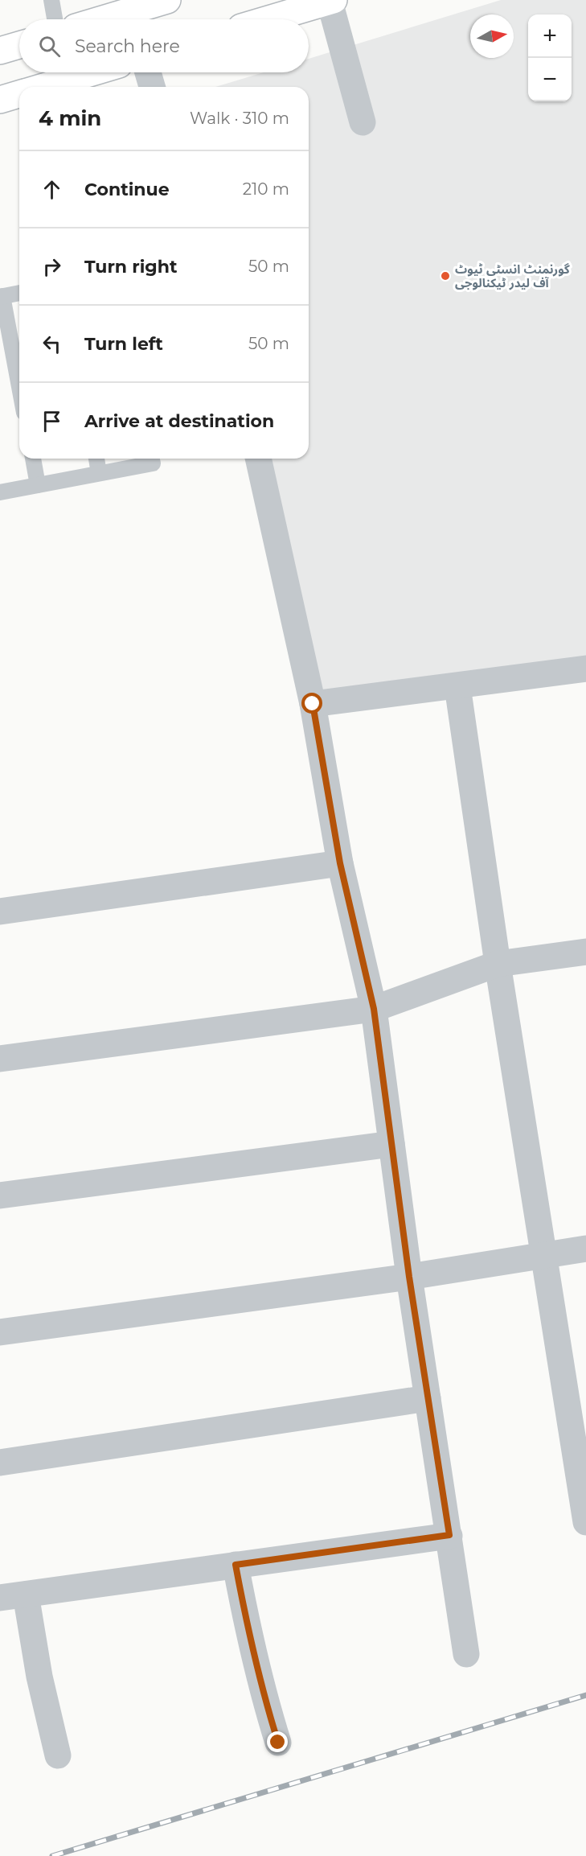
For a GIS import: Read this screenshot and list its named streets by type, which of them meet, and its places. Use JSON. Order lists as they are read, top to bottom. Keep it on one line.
{"places":["گورنمنٹ انسٹی ٹیوٹ آف لیدر ٹیکنالوجی"],"north":"right","page":{"map_buttons":["+","−"],"search":"Search here","heading":["4 min","Walk · 310 m"],"list":[["Continue","210 m"],["Turn right","50 m"],["Turn left","50 m"],"Arrive at destination"]}}
